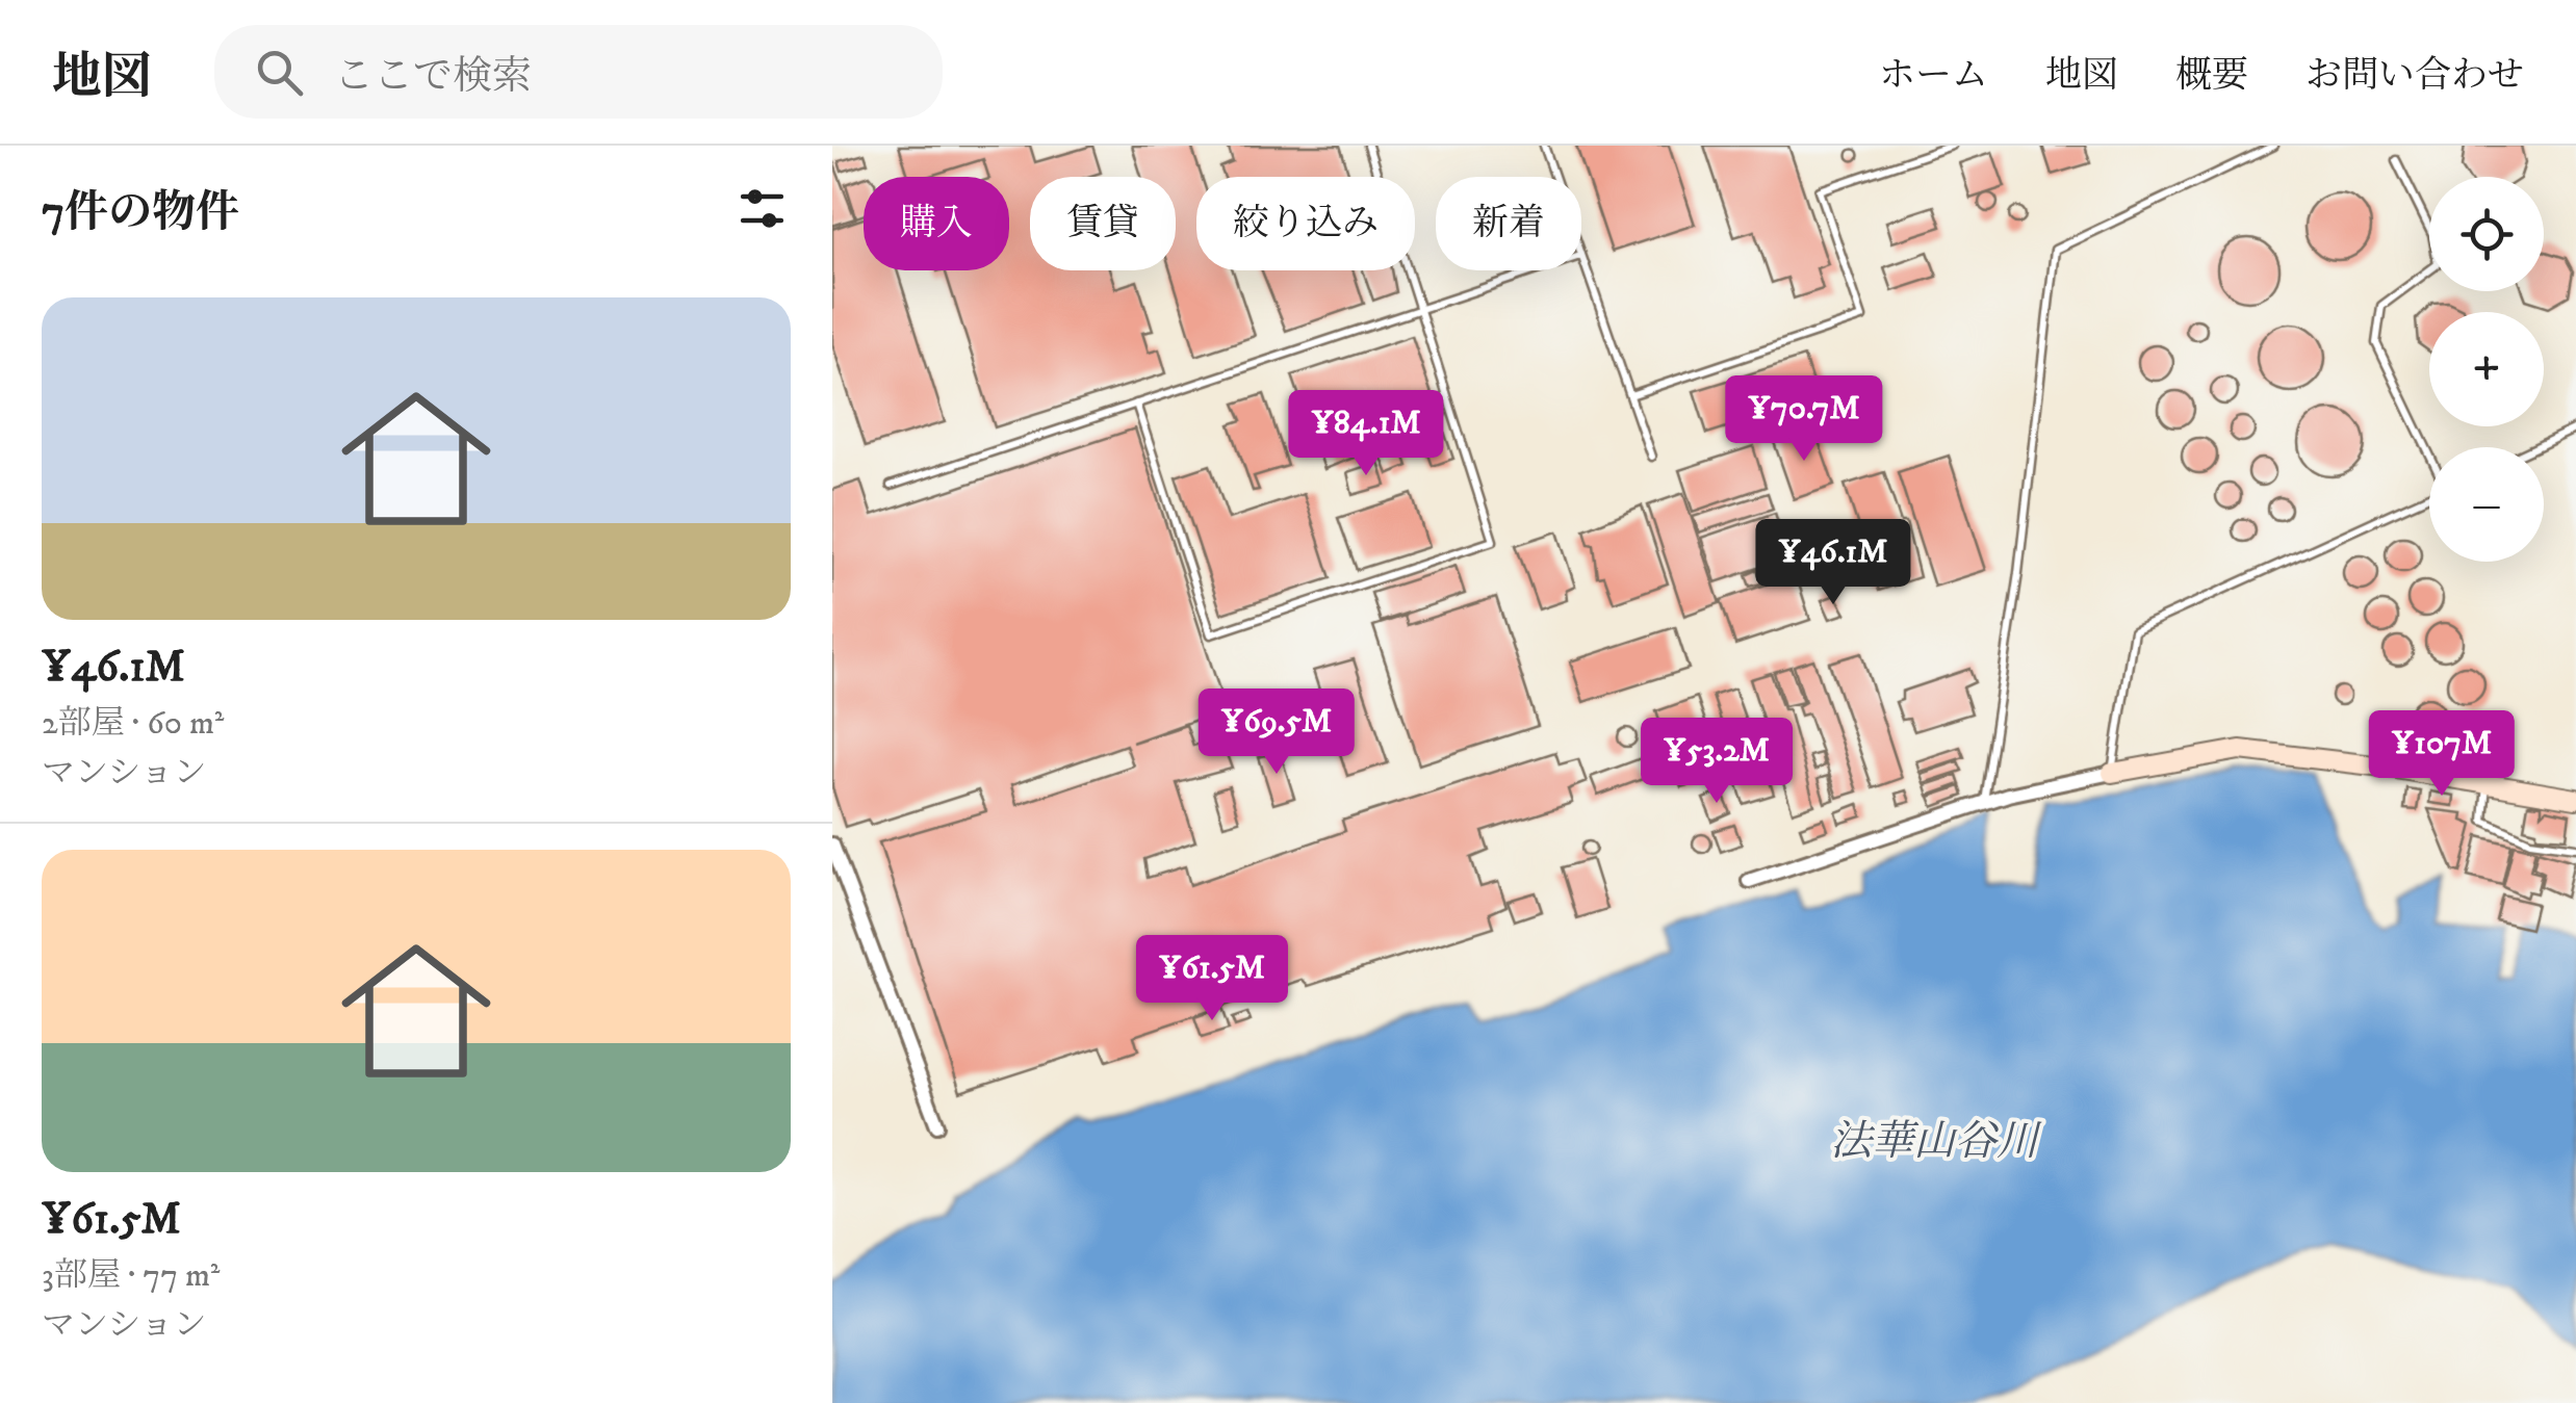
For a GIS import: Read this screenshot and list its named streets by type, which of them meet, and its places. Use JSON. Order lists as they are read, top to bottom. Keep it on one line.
{"water":["法華山谷川"],"page":{"header":"地図","search":"ここで検索","nav":["ホーム","地図","概要","お問い合わせ"],"heading":"7件の物件","map_buttons":["+","−"],"chip":["購入","賃貸","絞り込み","新着"],"list":[{"name":"¥46.1M","note":"2部屋 · 60 m² · マンション"},{"name":"¥61.5M","note":"3部屋 · 77 m² · マンション"}],"price":["¥70.7M","¥84.1M","¥46.1M","¥69.5M","¥107M","¥53.2M","¥61.5M"]}}
